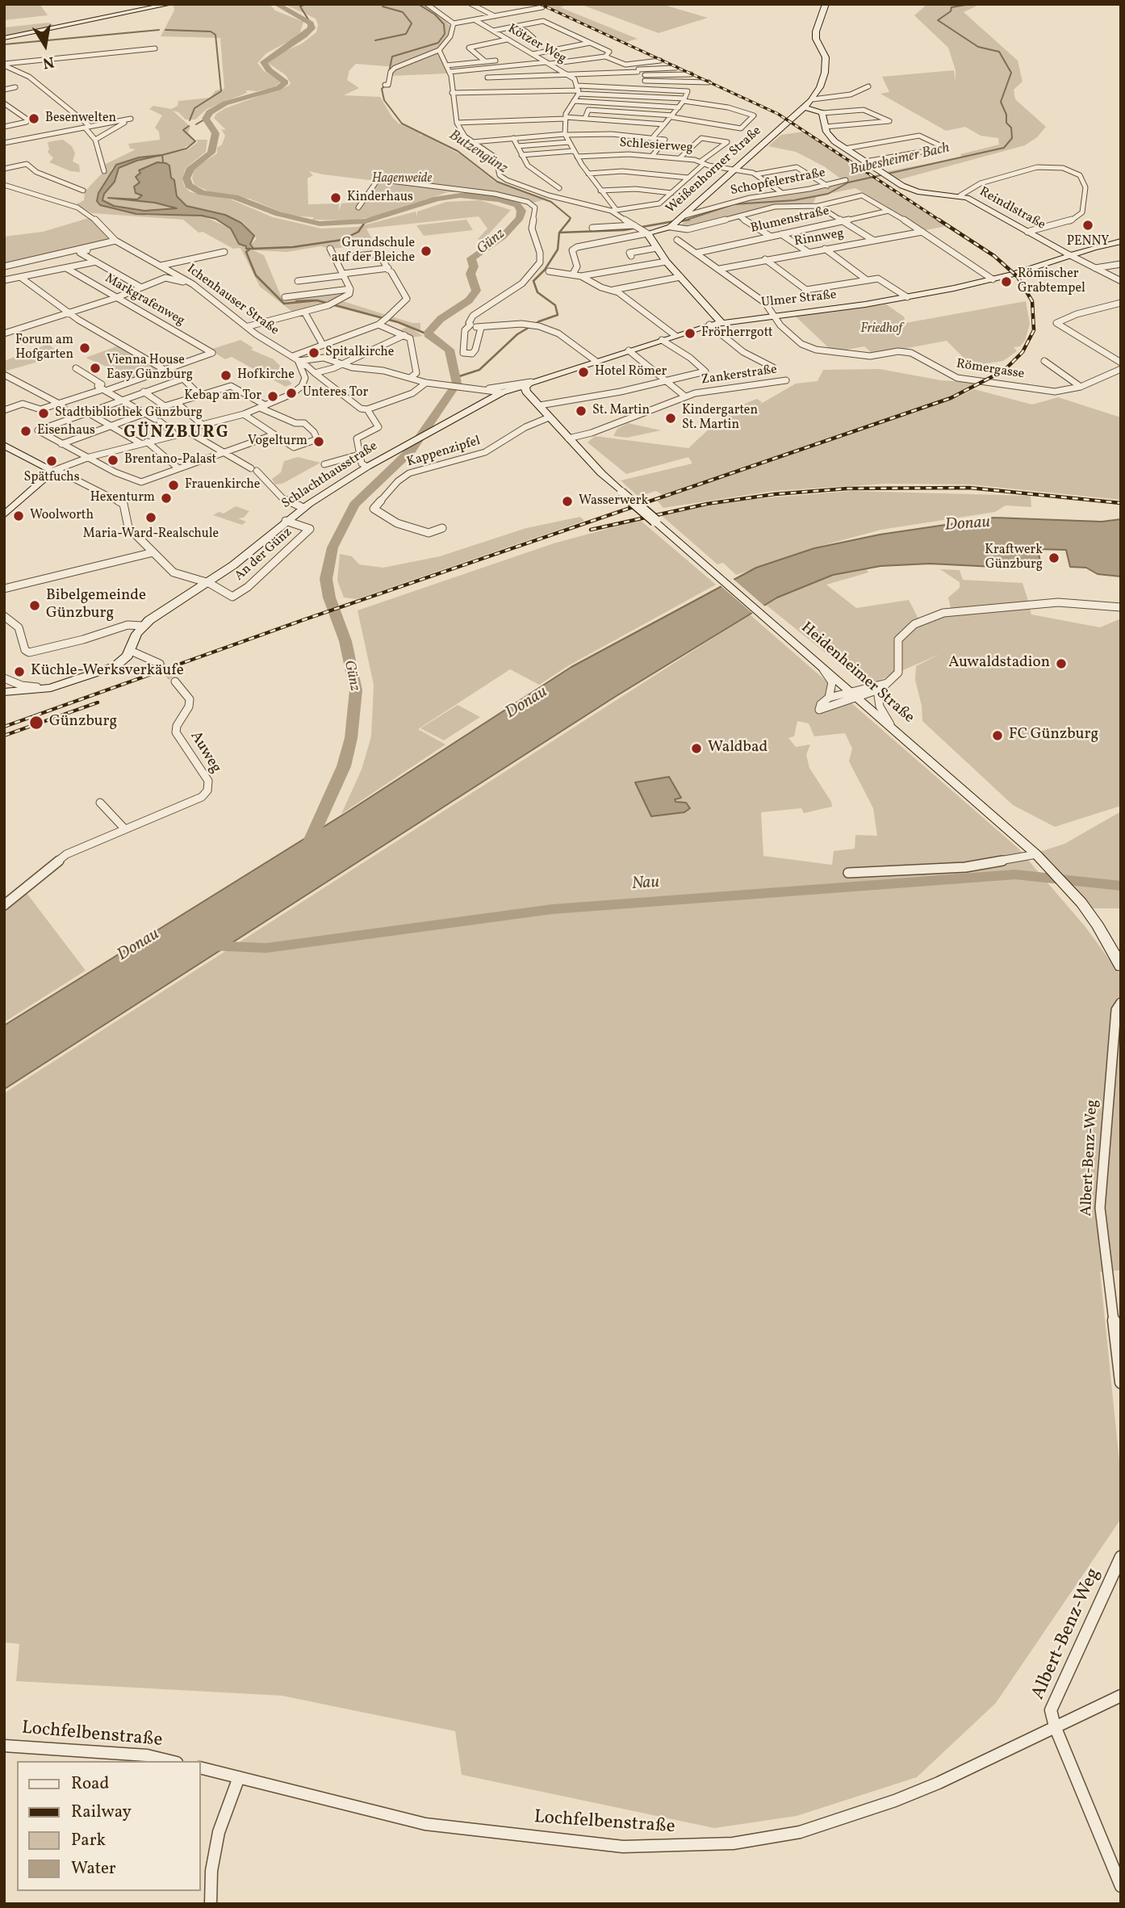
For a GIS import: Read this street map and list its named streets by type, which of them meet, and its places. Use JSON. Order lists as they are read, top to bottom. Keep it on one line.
{"streets":{"main road":["Weißenhorner Straße","Reindlstraße","Ulmer Straße","Schlachthausstraße","Heidenheimer Straße"],"street":["Kötzer Weg","Schlesierweg","Schopfelerstraße","Blumenstraße","Rinnweg","Markgrafenweg","Ichenhauser Straße","Römergasse","Zankerstraße","Kappenzipfel","An der Günz","Auweg","Albert-Benz-Weg","Lochfelbenstraße"]},"crossings":[["Schlesierweg","Weißenhorner Straße"],["Weißenhorner Straße","Schopfelerstraße"],["Reindlstraße","Ulmer Straße"],["Blumenstraße","Römergasse"],["Rinnweg","Römergasse"],["Ulmer Straße","Römergasse"],["Ulmer Straße","Schlachthausstraße"],["Zankerstraße","Heidenheimer Straße"],["Kappenzipfel","Heidenheimer Straße"],["Schlachthausstraße","An der Günz"],["Albert-Benz-Weg","Lochfelbenstraße"]],"districts":["GÜNZBURG"],"water":["Butzengünz","Bubesheimer Bach","Günz","Donau","Nau"],"parks":["Hagenweide","Friedhof"],"places":["Besenwelten","Kinderhaus","PENNY","Grundschule auf der Bleiche","Römischer Grabtempel","Frörherrgott","Forum am Hofgarten","Spitalkirche","Vienna House Easy Günzburg","Hotel Römer","Hofkirche","Unteres Tor","Kebap am Tor","St. Martin","Stadtbibliothek Günzburg","Kindergarten St. Martin","Eisenhaus","Vogelturm","Brentano-Palast","Spätfuchs","Frauenkirche","Hexenturm","Wasserwerk","Woolworth","Maria-Ward-Realschule","Kraftwerk Günzburg","Bibelgemeinde Günzburg","Auwaldstadion","Küchle-Werksverkäufe","Günzburg","FC Günzburg","Waldbad"],"legend":["Road","Railway","Park","Water"],"north":"bottom"}
